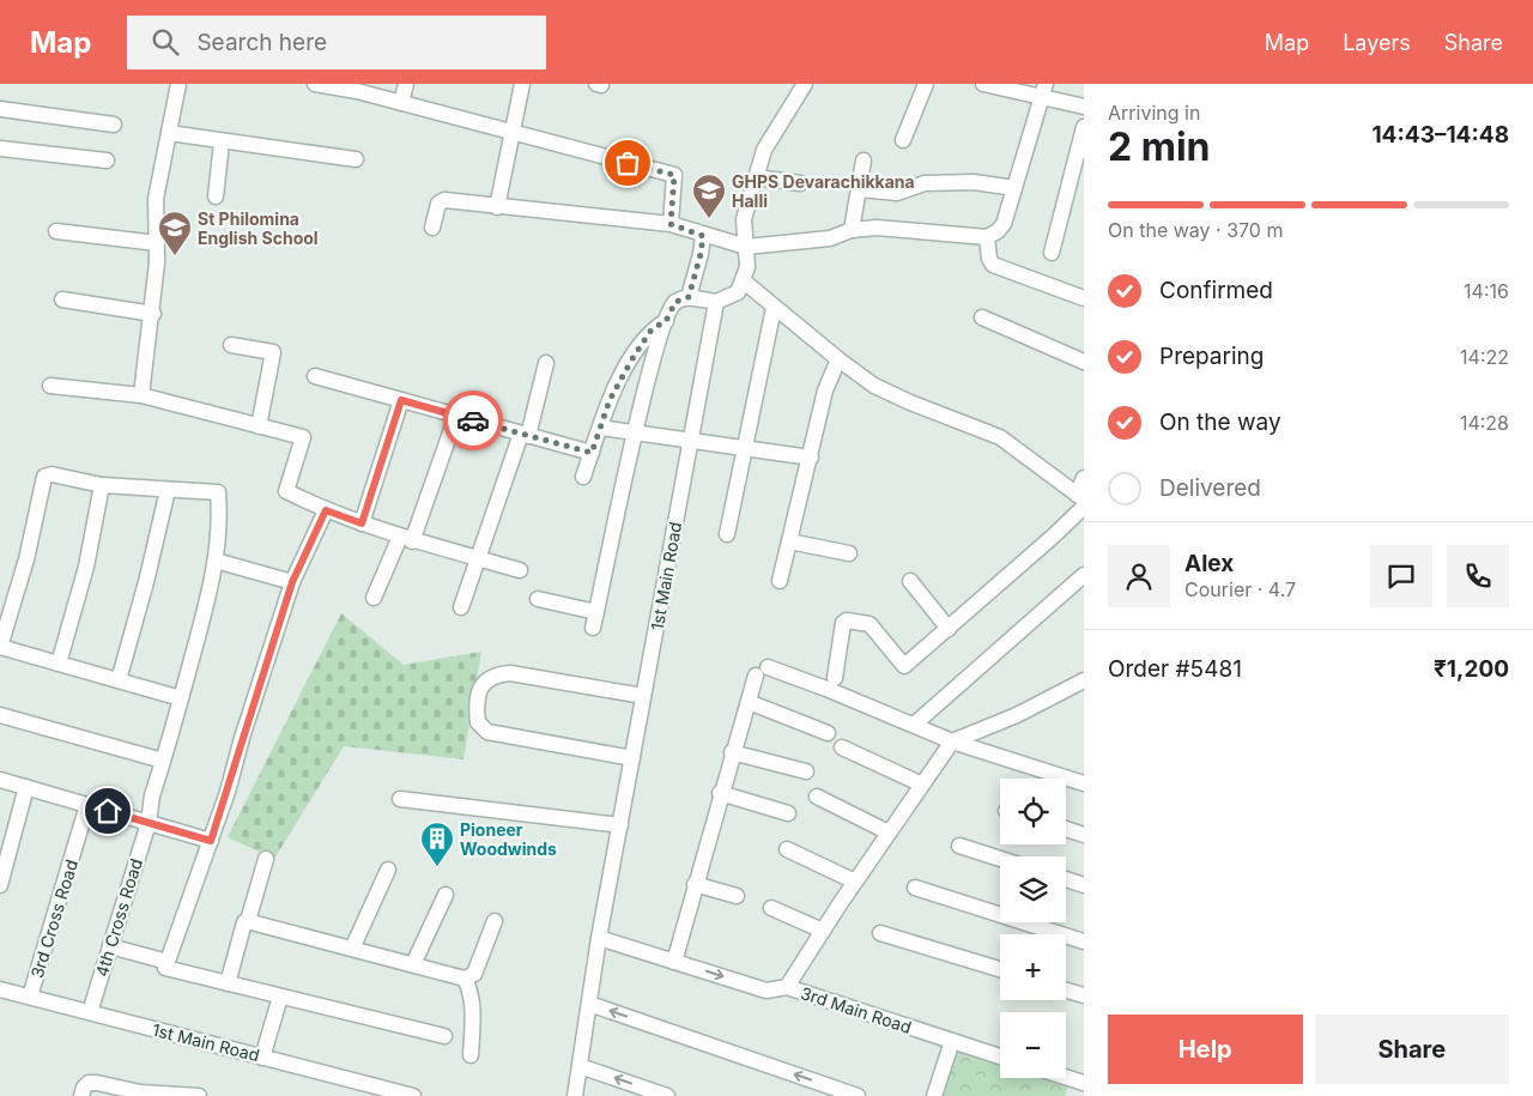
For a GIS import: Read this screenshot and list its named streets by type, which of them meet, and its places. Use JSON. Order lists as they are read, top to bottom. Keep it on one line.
{"streets":{"street":["1st Main Road","4th Cross Road","3rd Cross Road","3rd Main Road"]},"crossings":[["1st Main Road","4th Cross Road"],["1st Main Road","3rd Cross Road"],["1st Main Road","3rd Main Road"]],"places":{"school or university":["GHPS Devarachikkana Halli","St Philomina English School"],"building":["Pioneer Woodwinds"]},"page":{"header":"Map","search":"Search here","nav":["Map","Layers","Share"],"heading":["2 min","Arriving in","14:43–14:48"],"panel":["Alex","Courier · 4.7","Order #5481","₹1,200"],"bar":"On the way · 370 m","list":[["Confirmed","14:16"],["Preparing","14:22"],["On the way","14:28"],"Delivered"],"map_buttons":["+","−"],"buttons":["Help","Share"]}}
